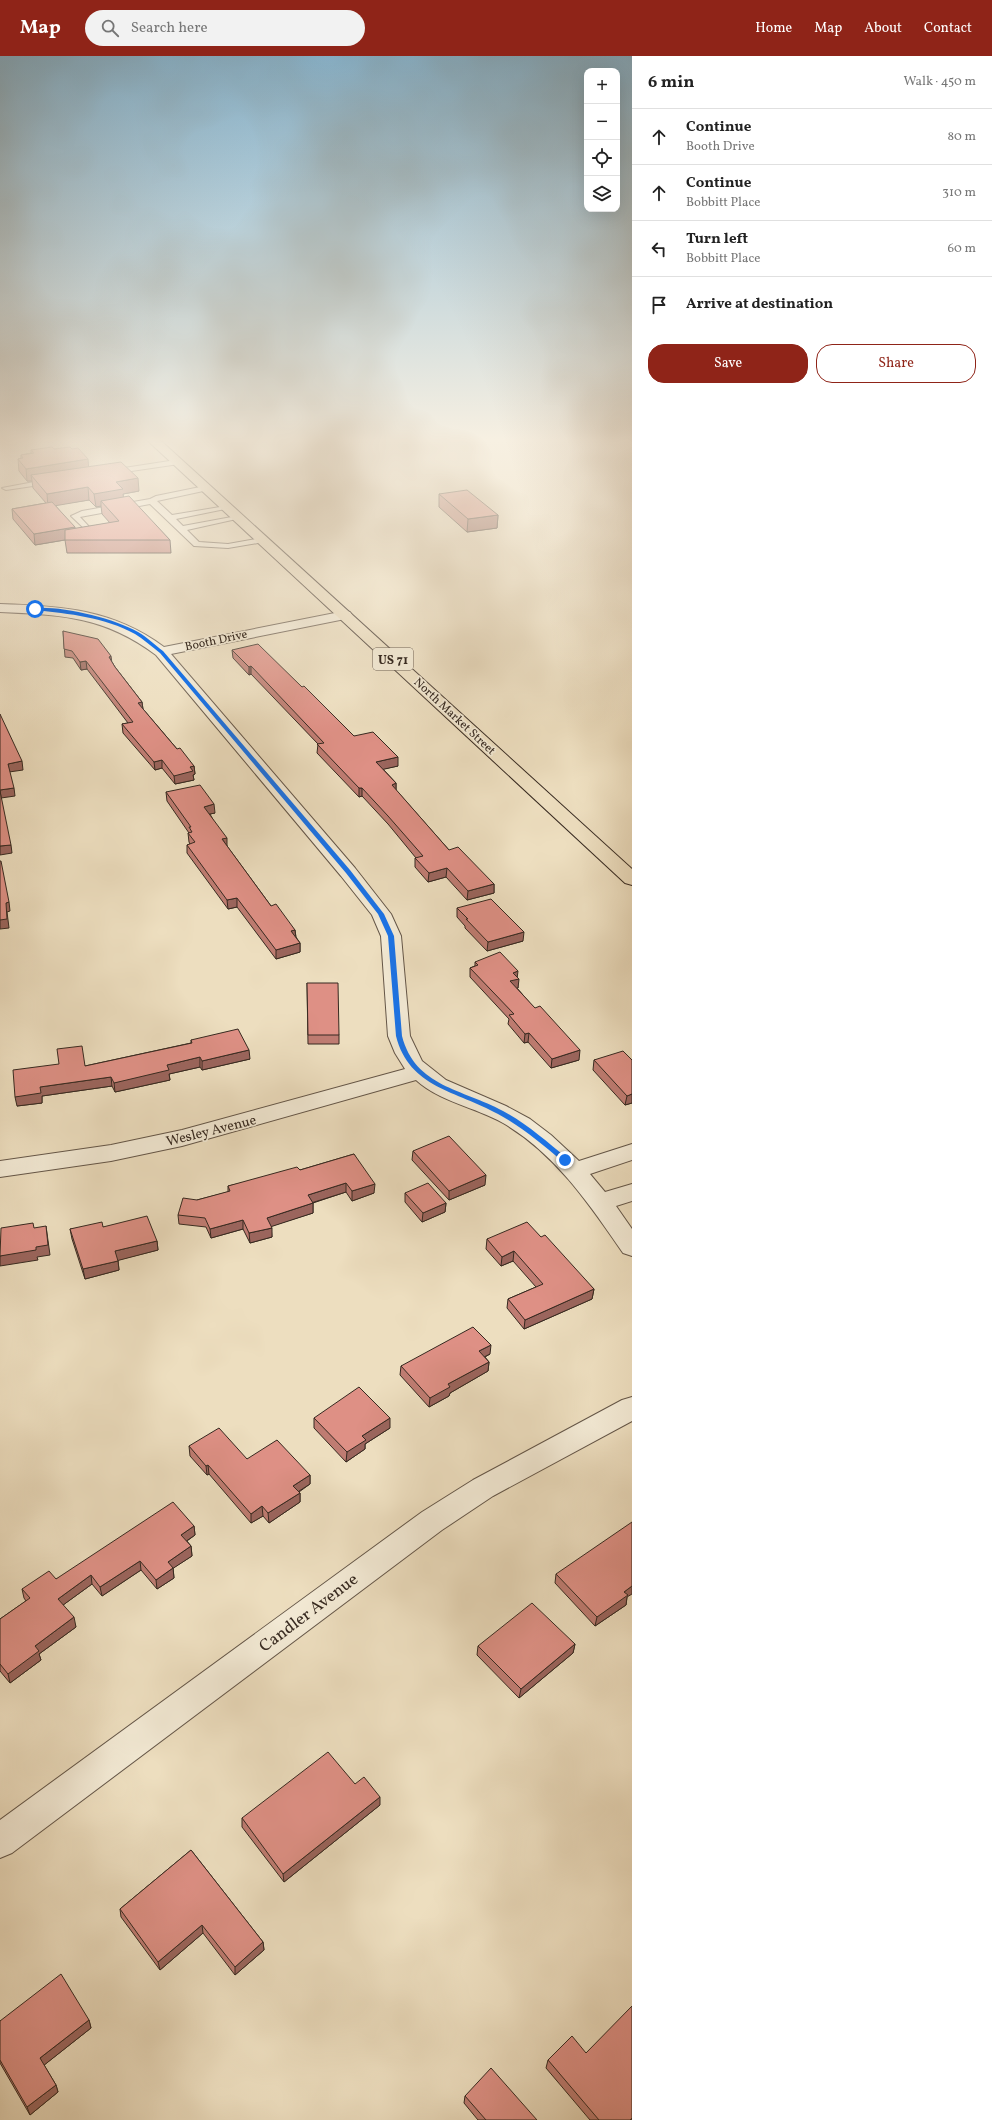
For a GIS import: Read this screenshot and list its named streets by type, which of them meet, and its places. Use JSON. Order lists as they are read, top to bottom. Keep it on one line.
{"streets":{"main road":["US 71","North Market Street"],"street":["Booth Drive","Wesley Avenue","Candler Avenue"]},"crossings":[["Booth Drive","North Market Street"]],"page":{"header":"Map","search":"Search here","nav":["Home","Map","About","Contact"],"heading":["6 min","Walk · 450 m"],"map_buttons":["+","−"],"list":[["Continue","Booth Drive","80 m"],["Continue","Bobbitt Place","310 m"],["Turn left","Bobbitt Place","60 m"],"Arrive at destination"],"buttons":["Save","Share"]}}
